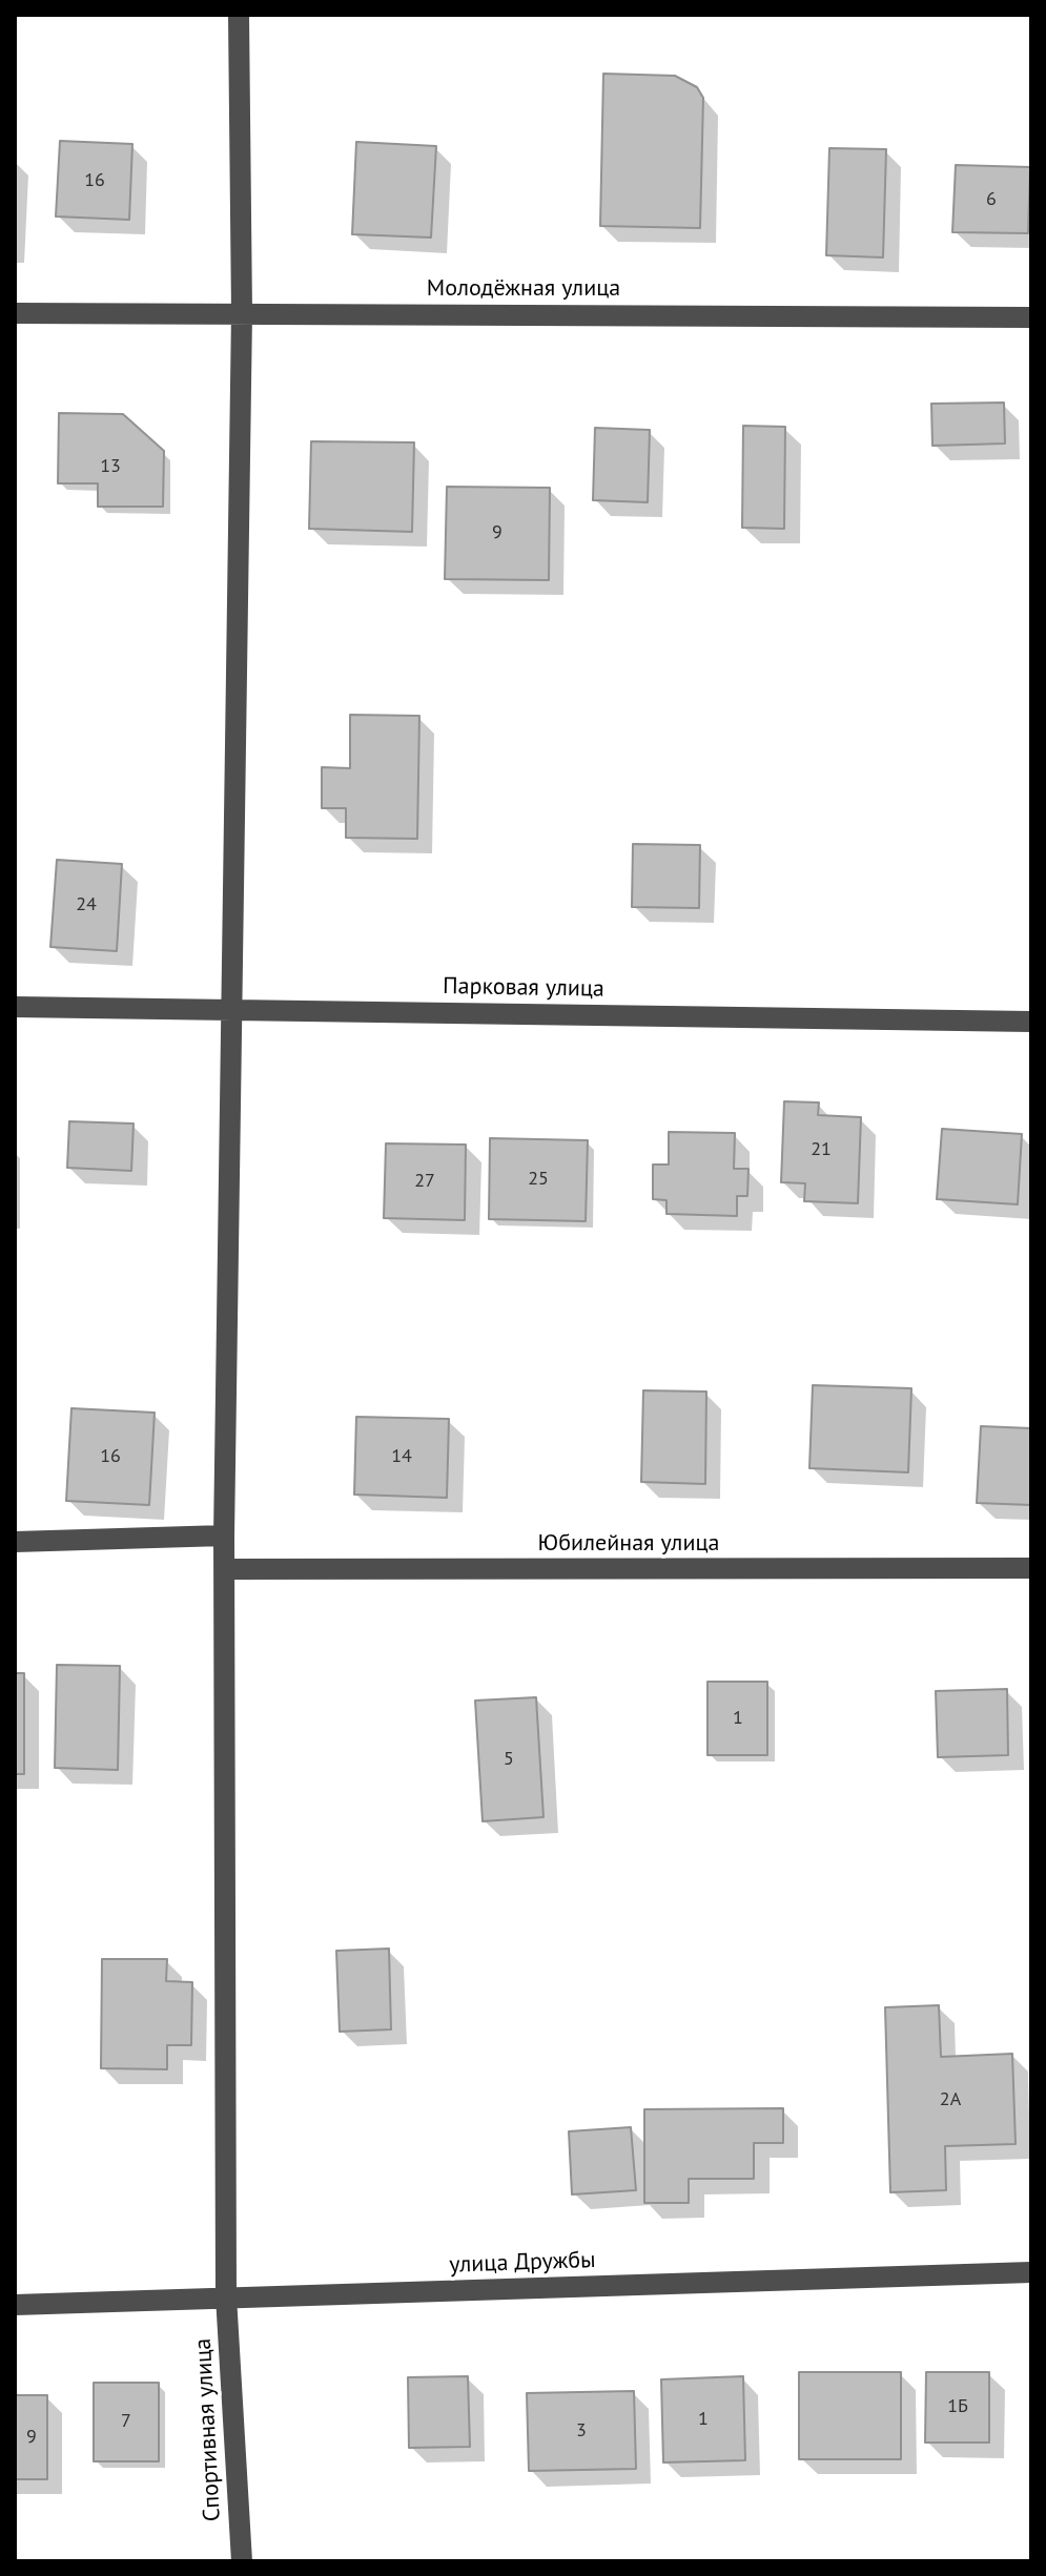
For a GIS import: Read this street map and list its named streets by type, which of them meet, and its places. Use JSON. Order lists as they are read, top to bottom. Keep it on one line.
{"streets":{"street":["Молодёжная улица","Парковая улица","Юбилейная улица","улица Дружбы","Спортивная улица"]},"crossings":[["Молодёжная улица","Спортивная улица"],["Парковая улица","Спортивная улица"],["Юбилейная улица","Спортивная улица"],["улица Дружбы","Спортивная улица"]],"house_numbers":["16","6","13","9","24","21","25","27","16","14","1","5","2А","1Б","1","7","3","9"]}
